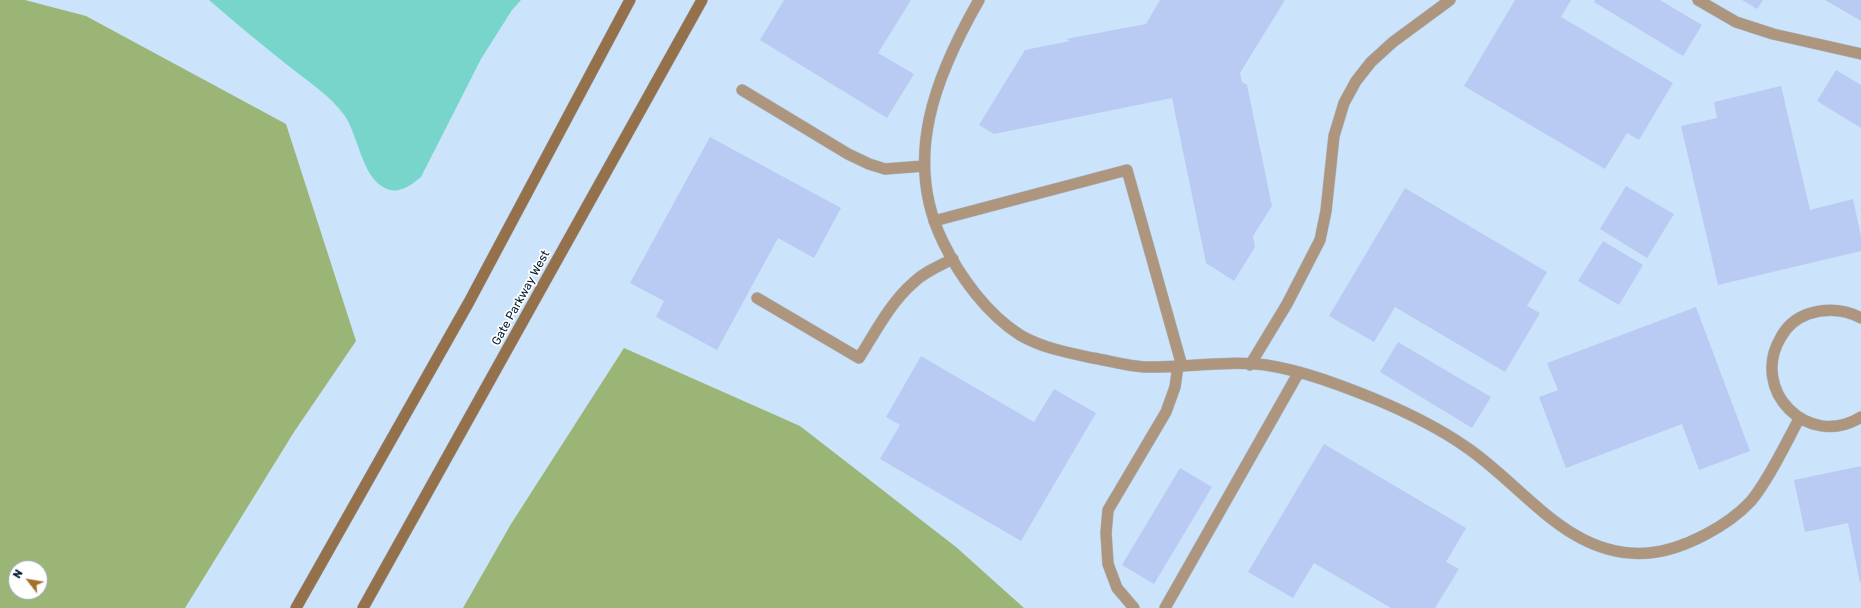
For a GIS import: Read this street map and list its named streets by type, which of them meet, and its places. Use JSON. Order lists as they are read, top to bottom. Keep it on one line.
{"streets":{"main road":["Gate Parkway West"]},"north":"top left"}
